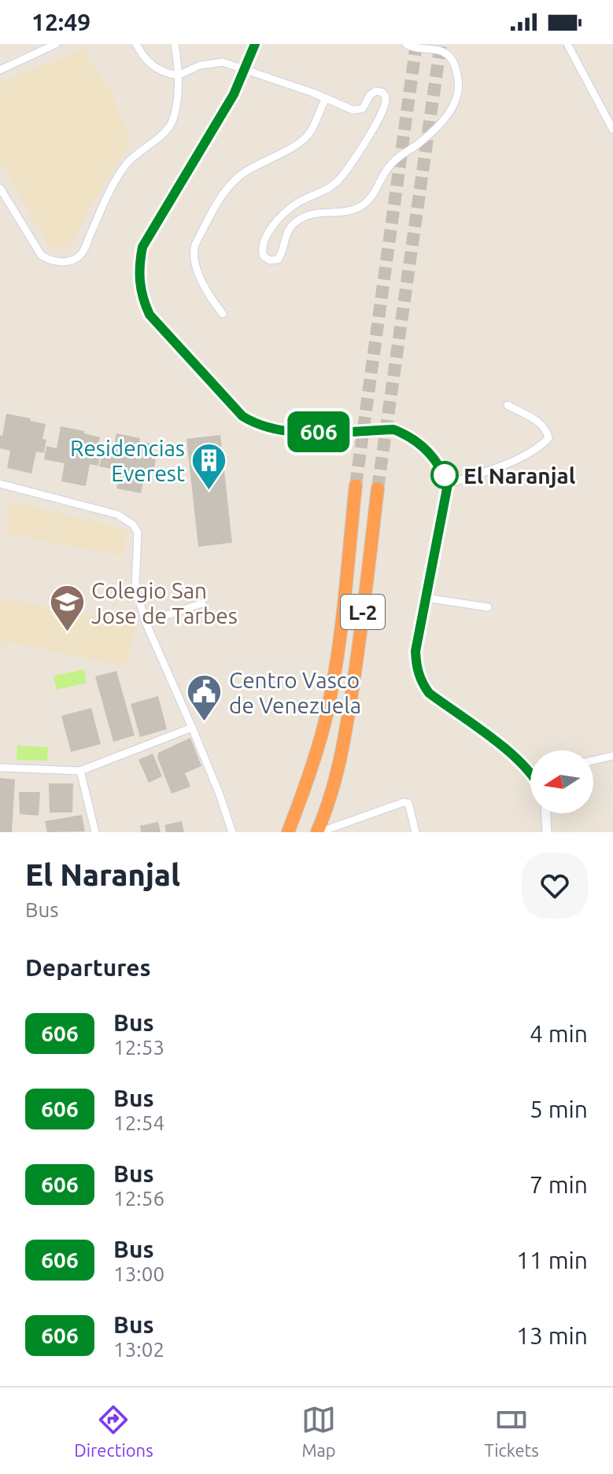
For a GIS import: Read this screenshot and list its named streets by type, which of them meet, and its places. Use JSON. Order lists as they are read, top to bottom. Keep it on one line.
{"streets":{"highway":["L-2"]},"places":{"other":["El Naranjal"],"building":["Residencias Everest"],"school or university":["Colegio San Jose de Tarbes"],"public building":["Centro Vasco de Venezuela"]},"lines":["bus line 606"],"north":"left","page":{"status":"12:49","on_map":"606","heading":[["El Naranjal","Bus"],"Departures"],"list":[{"mark":"606","name":"Bus","note":"12:53","value":"4 min"},{"mark":"606","name":"Bus","note":"12:54","value":"5 min"},{"mark":"606","name":"Bus","note":"12:56","value":"7 min"},{"mark":"606","name":"Bus","note":"13:00","value":"11 min"},{"mark":"606","name":"Bus","note":"13:02","value":"13 min"}],"tabs":["Directions","Map","Tickets"]}}
